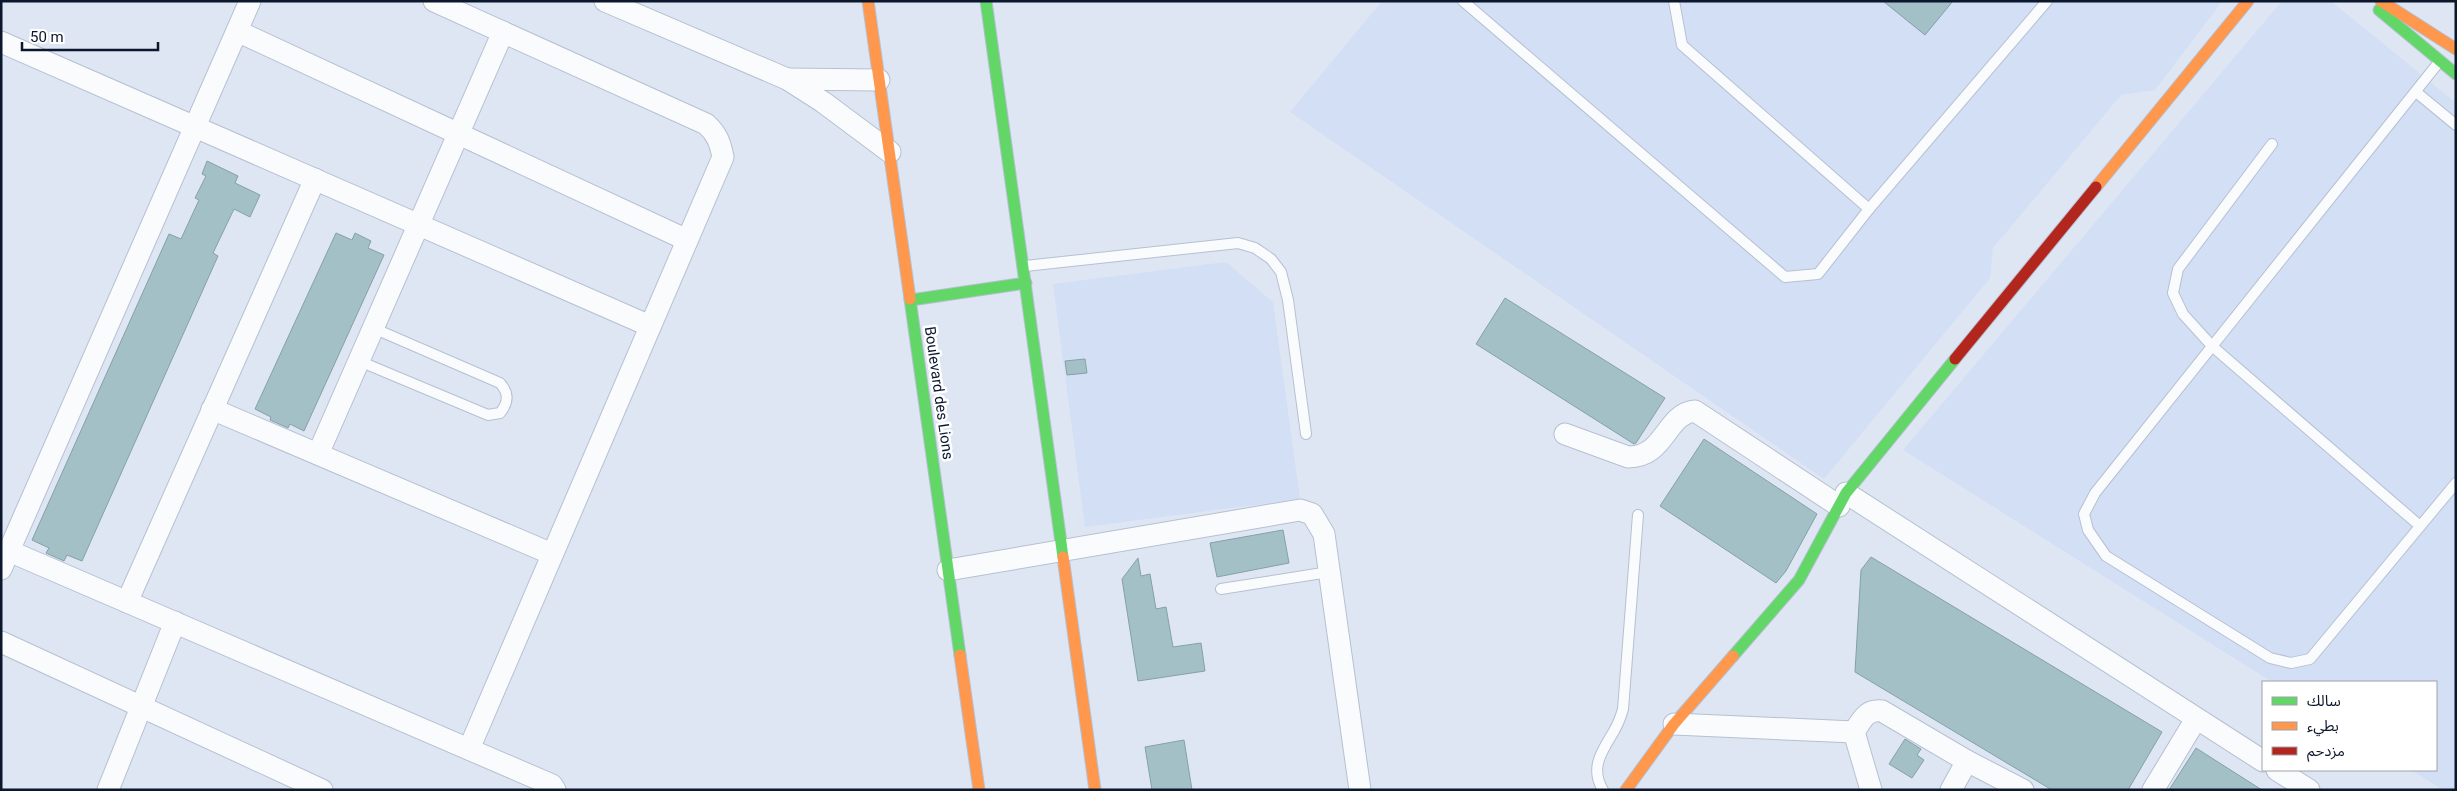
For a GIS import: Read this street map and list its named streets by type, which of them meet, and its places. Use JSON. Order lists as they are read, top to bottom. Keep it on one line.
{"streets":{"main road":["Boulevard des Lions"]},"legend":["سالك","بطيء","مزدحم"],"scale_bar":"50 m"}
